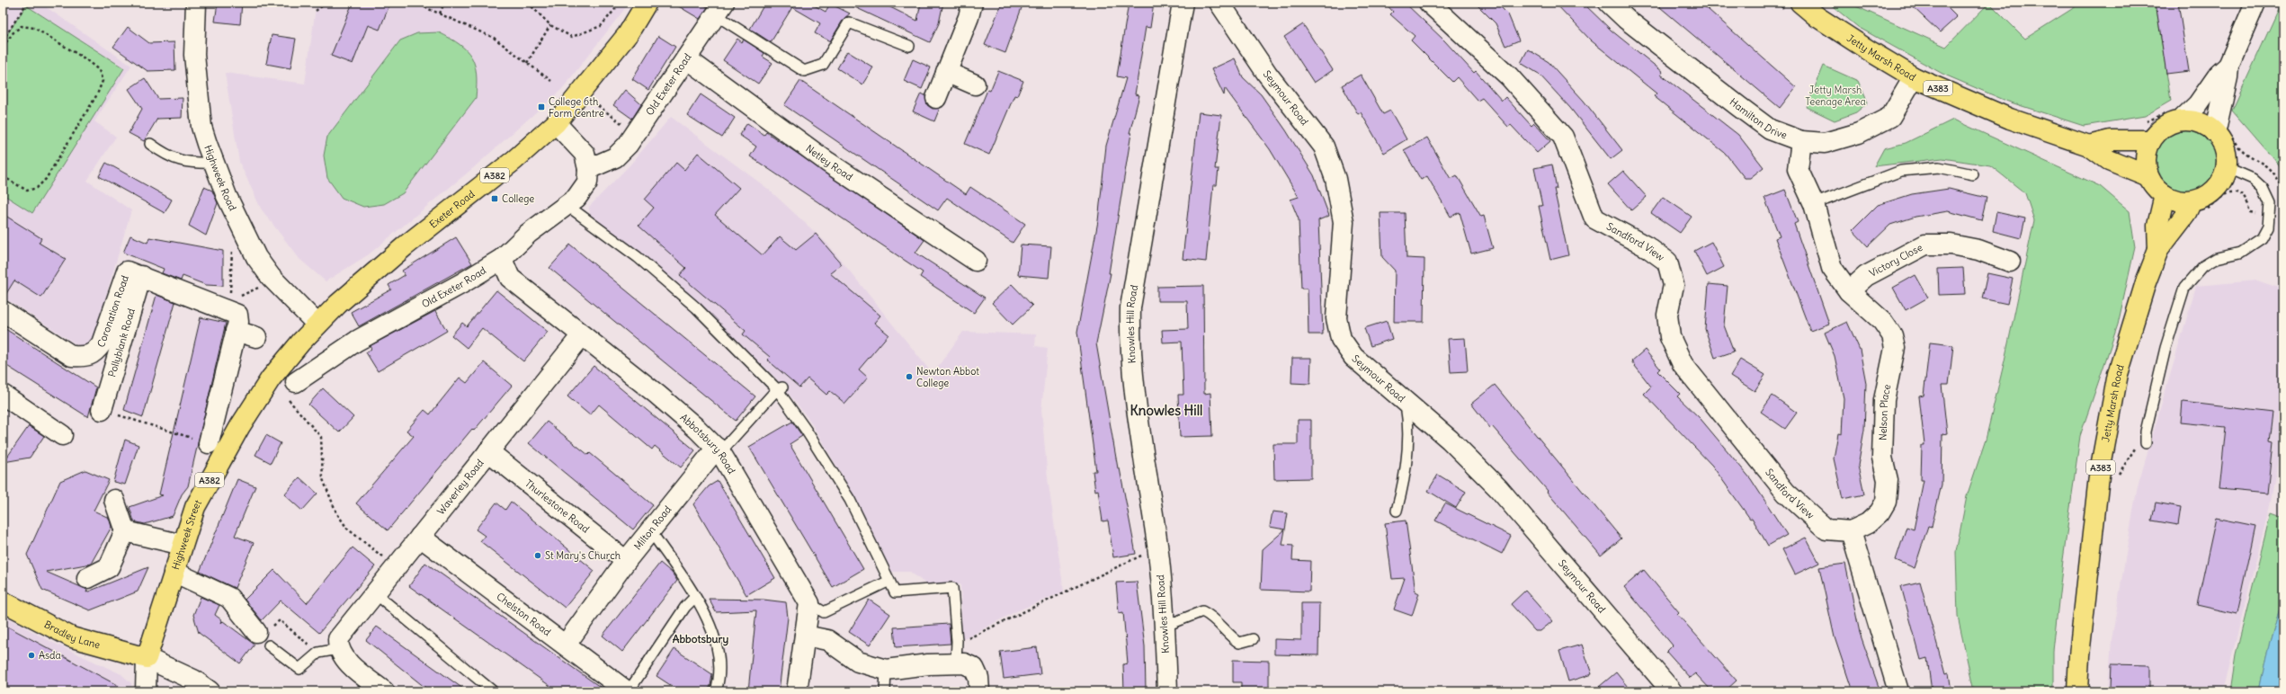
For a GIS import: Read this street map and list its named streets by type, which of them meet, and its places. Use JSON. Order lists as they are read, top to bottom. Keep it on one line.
{"streets":{"main road":["Jetty Marsh Road","A383","A382","Exeter Road","Highweek Street","Bradley Lane"],"street":["Old Exeter Road","Seymour Road","Hamilton Drive","Netley Road","Highweek Road","Sandford View","Victory Close","Coronation Road","Knowles Hill Road","Pollyblank Road","Nelson Place","Abbotsbury Road","Waverley Road","Thurlestone Road","Milton Road","Chelston Road"]},"crossings":[["Jetty Marsh Road","Hamilton Drive"],["Old Exeter Road","Netley Road"],["Old Exeter Road","Exeter Road"],["Old Exeter Road","Abbotsbury Road"],["Hamilton Drive","Nelson Place"],["Highweek Road","Exeter Road"],["Highweek Road","Highweek Street"],["Exeter Road","Highweek Street"],["Sandford View","Nelson Place"],["Victory Close","Nelson Place"],["Coronation Road","Pollyblank Road"],["Abbotsbury Road","Waverley Road"],["Abbotsbury Road","Milton Road"],["Waverley Road","Thurlestone Road"],["Waverley Road","Chelston Road"],["Thurlestone Road","Milton Road"],["Milton Road","Chelston Road"],["Highweek Street","Bradley Lane"]],"districts":["Knowles Hill","Abbotsbury"],"parks":["Jetty Marsh Teenage Area"],"places":{"transit":["College 6th Form Centre","College"],"other":["Newton Abbot College","St Mary's Church","Asda"]}}
